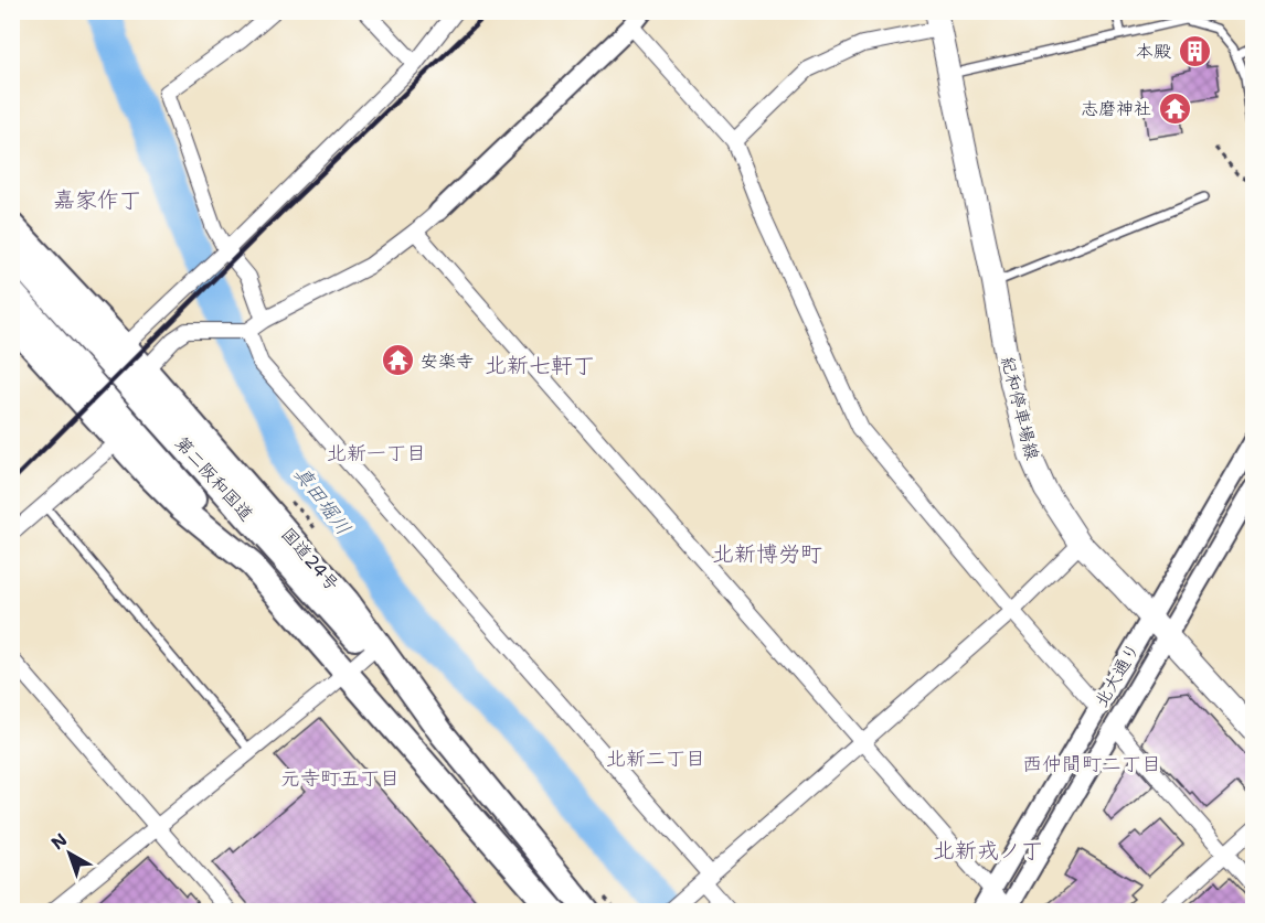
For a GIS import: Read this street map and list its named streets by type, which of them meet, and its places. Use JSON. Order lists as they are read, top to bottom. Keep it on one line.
{"streets":{"highway":["第二阪和国道","国道24号"],"main road":["紀和停車場線"],"street":["北大通り"]},"crossings":[["紀和停車場線","北大通り"],["第二阪和国道","国道24号"]],"districts":["嘉家作丁","北新七軒丁","北新一丁目","北新博労町","北新二丁目","西仲間町二丁目","元寺町五丁目","北新戎ノ丁"],"water":["真田堀川"],"places":{"building":["本殿"],"temple":["志磨神社","安楽寺"]},"north":"top left"}
